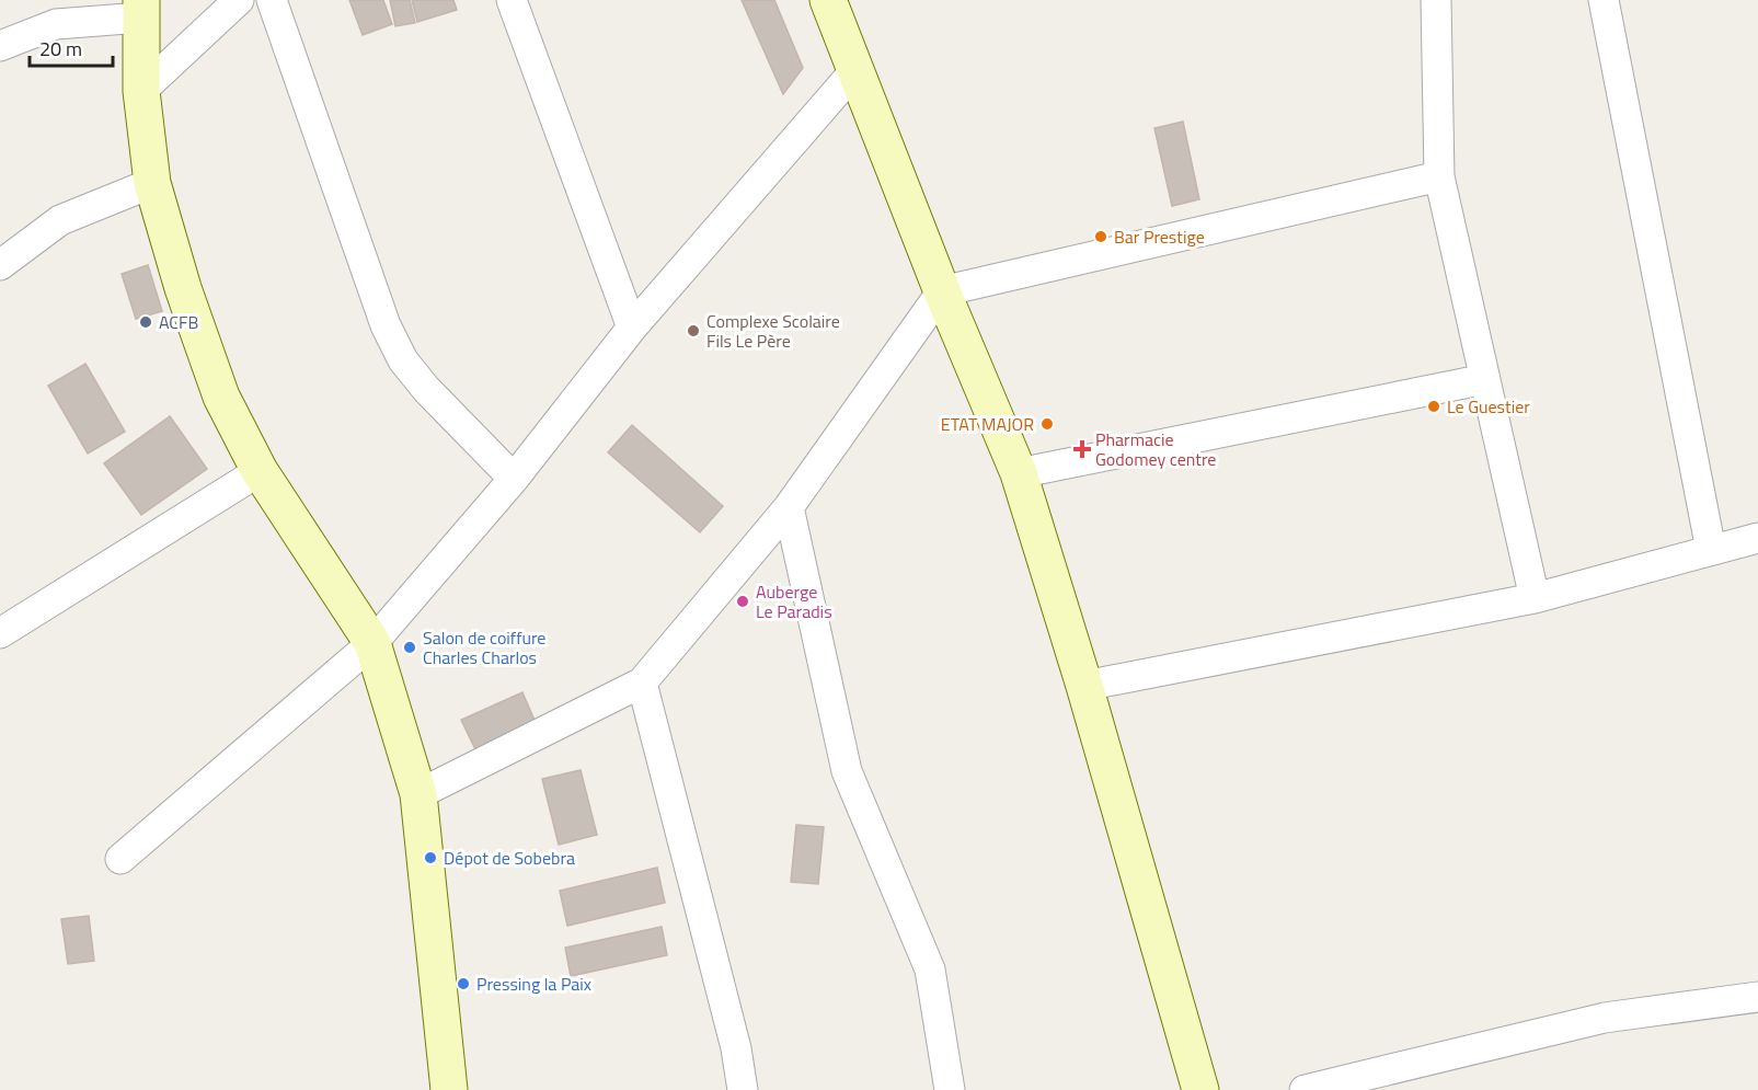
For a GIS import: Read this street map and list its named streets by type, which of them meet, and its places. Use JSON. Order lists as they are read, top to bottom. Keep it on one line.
{"places":{"other":["Bar Prestige","ACFB","Complexe Scolaire Fils Le Père","Le Guestier","ETAT MAJOR","Auberge Le Paradis","Salon de coiffure Charles Charlos","Dépot de Sobebra","Pressing la Paix"],"health":["Pharmacie Godomey centre"]},"scale_bar":"20 m"}
